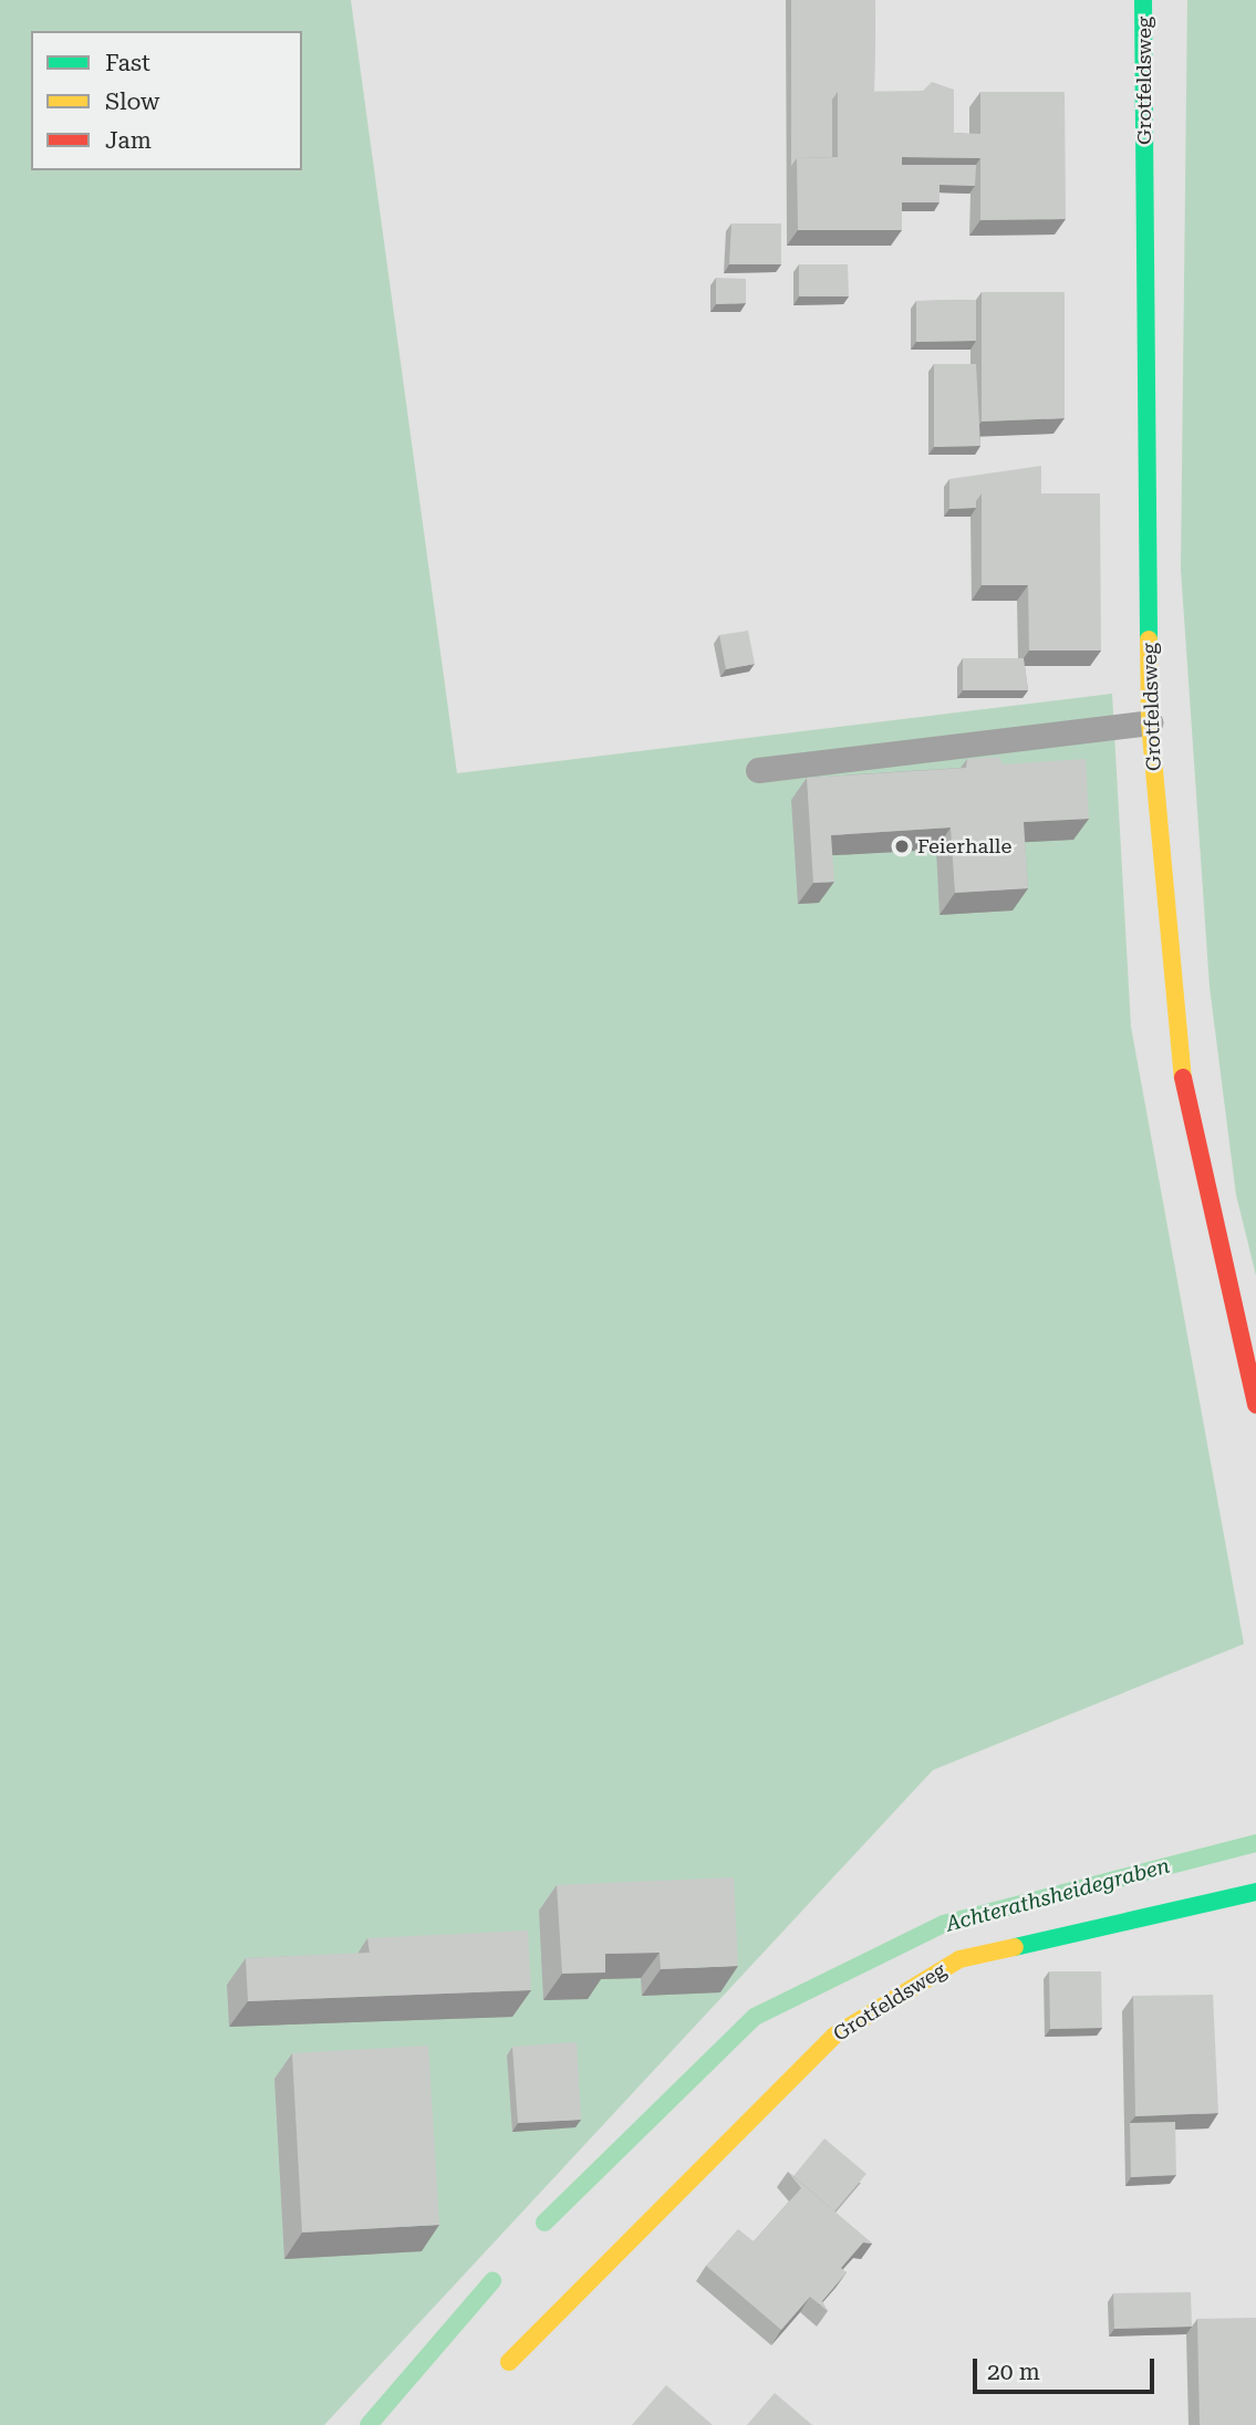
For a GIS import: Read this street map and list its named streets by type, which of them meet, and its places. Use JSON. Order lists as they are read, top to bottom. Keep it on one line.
{"streets":{"street":["Grotfeldsweg"]},"water":["Achterathsheidegraben"],"places":["Feierhalle"],"legend":["Fast","Slow","Jam"],"scale_bar":"20 m"}
